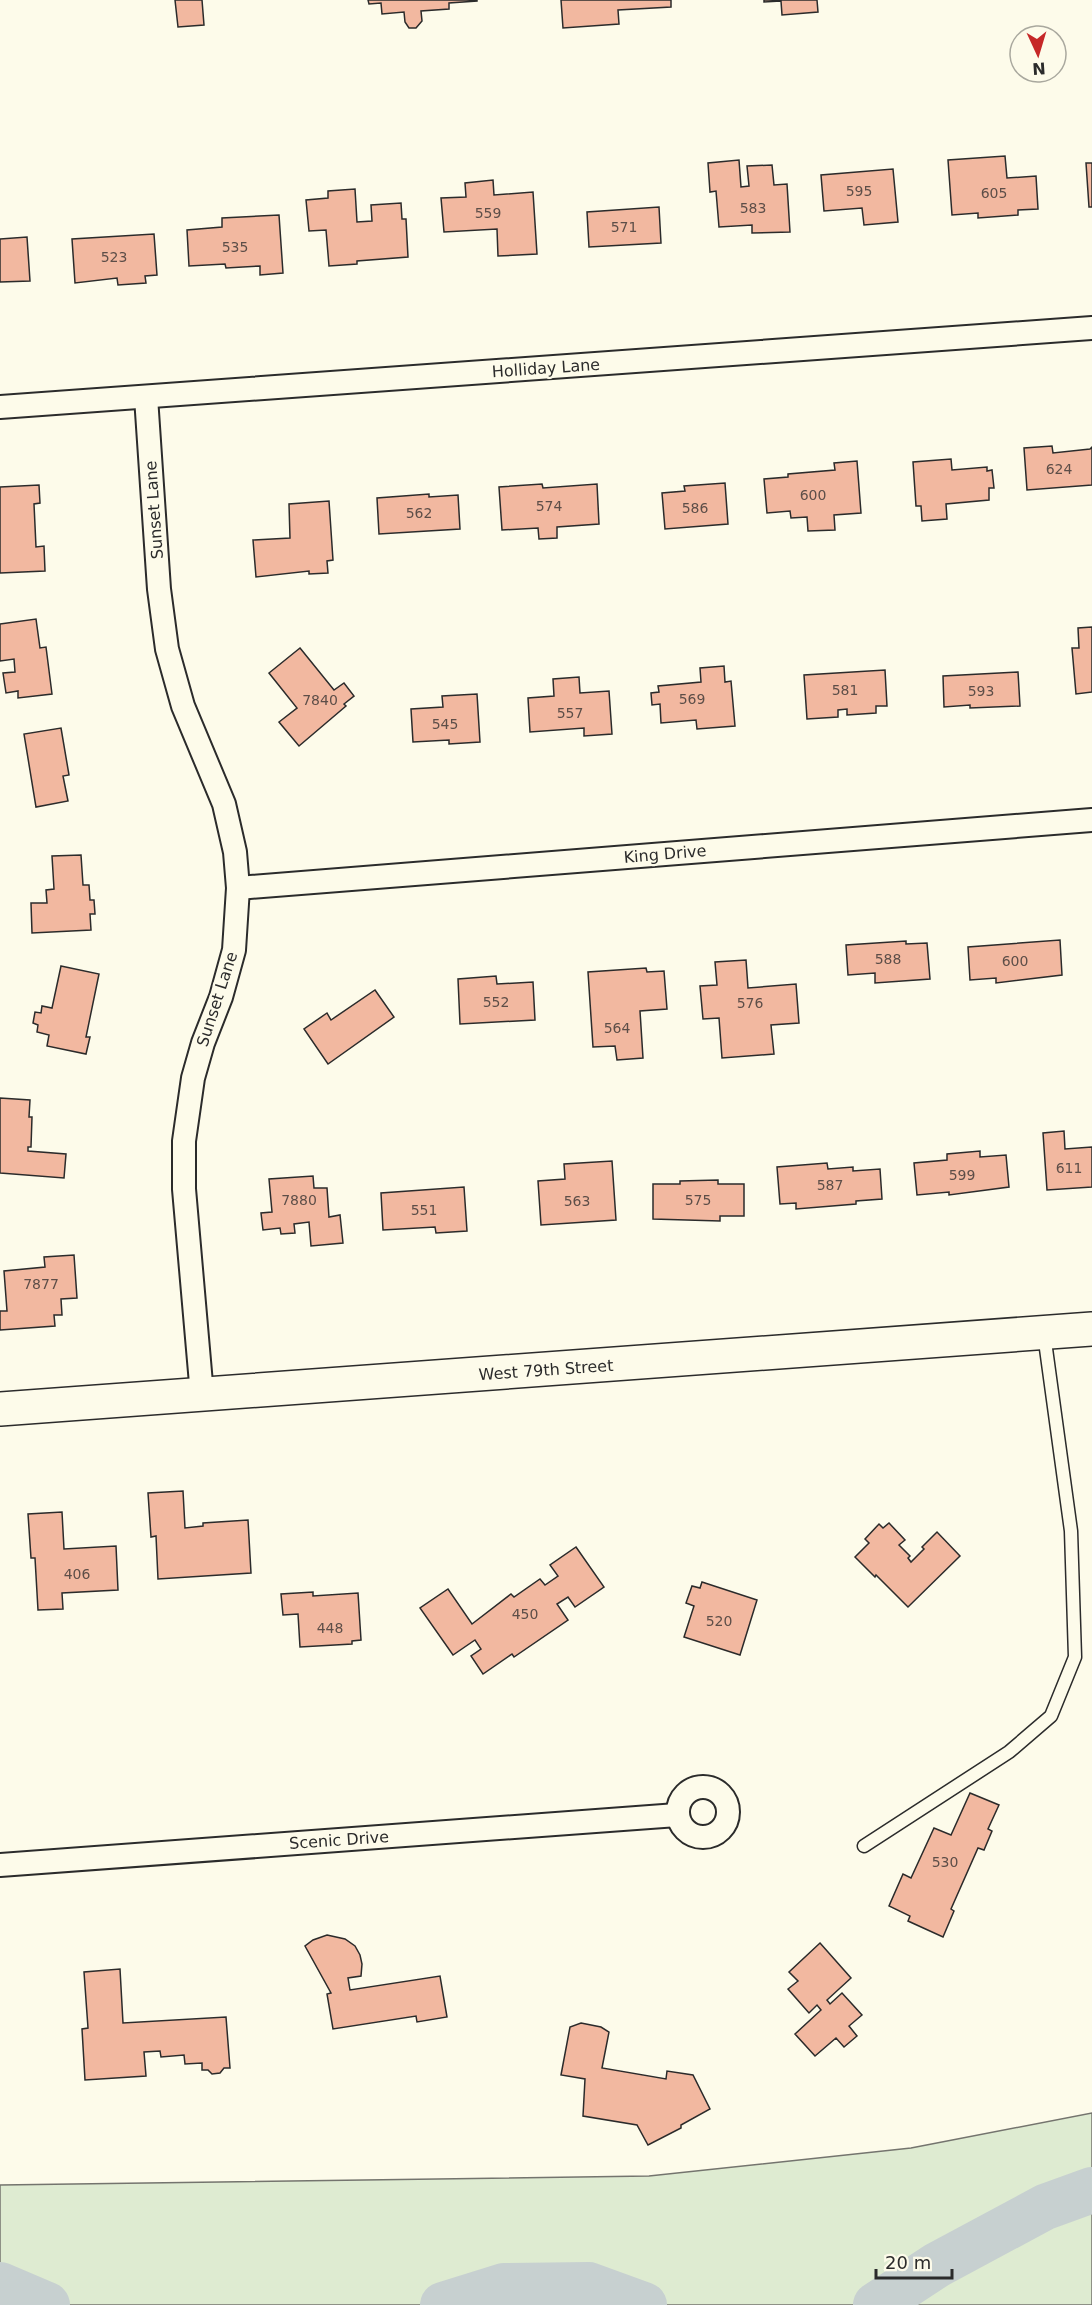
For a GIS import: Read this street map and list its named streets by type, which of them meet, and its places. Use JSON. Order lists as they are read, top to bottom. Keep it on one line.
{"streets":{"main road":["West 79th Street"],"street":["Holliday Lane","Sunset Lane","King Drive","Scenic Drive"]},"crossings":[["Holliday Lane","Sunset Lane"],["Sunset Lane","King Drive"],["Sunset Lane","West 79th Street"]],"house_numbers":["595","605","583","559","571","535","523","624","600","574","586","562","581","593","569","7840","557","545","588","600","552","576","564","611","599","587","7880","575","563","551","7877","406","450","520","448","530"],"scale_bar":"20 m","north":"bottom"}
